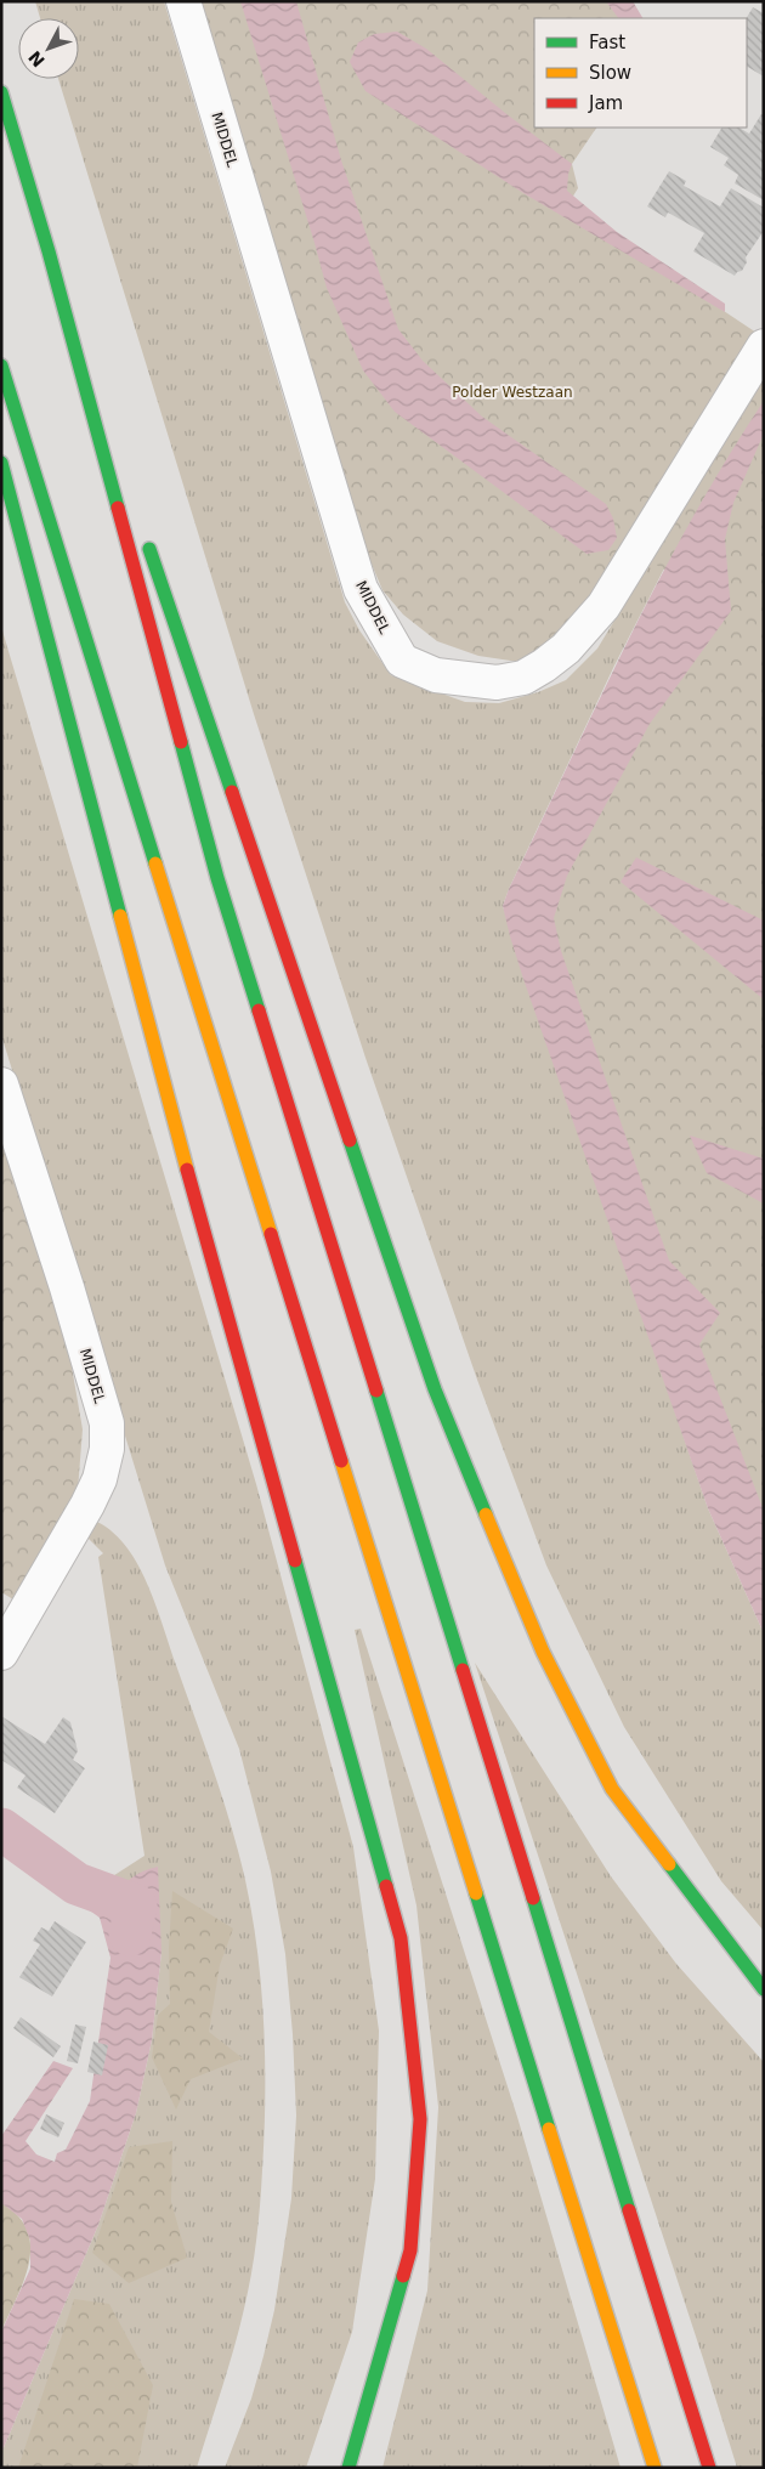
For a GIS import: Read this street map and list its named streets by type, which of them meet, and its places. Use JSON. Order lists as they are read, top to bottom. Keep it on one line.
{"streets":{"street":["MIDDEL"]},"parks":["Polder Westzaan"],"legend":["Fast","Slow","Jam"],"north":"bottom left"}
